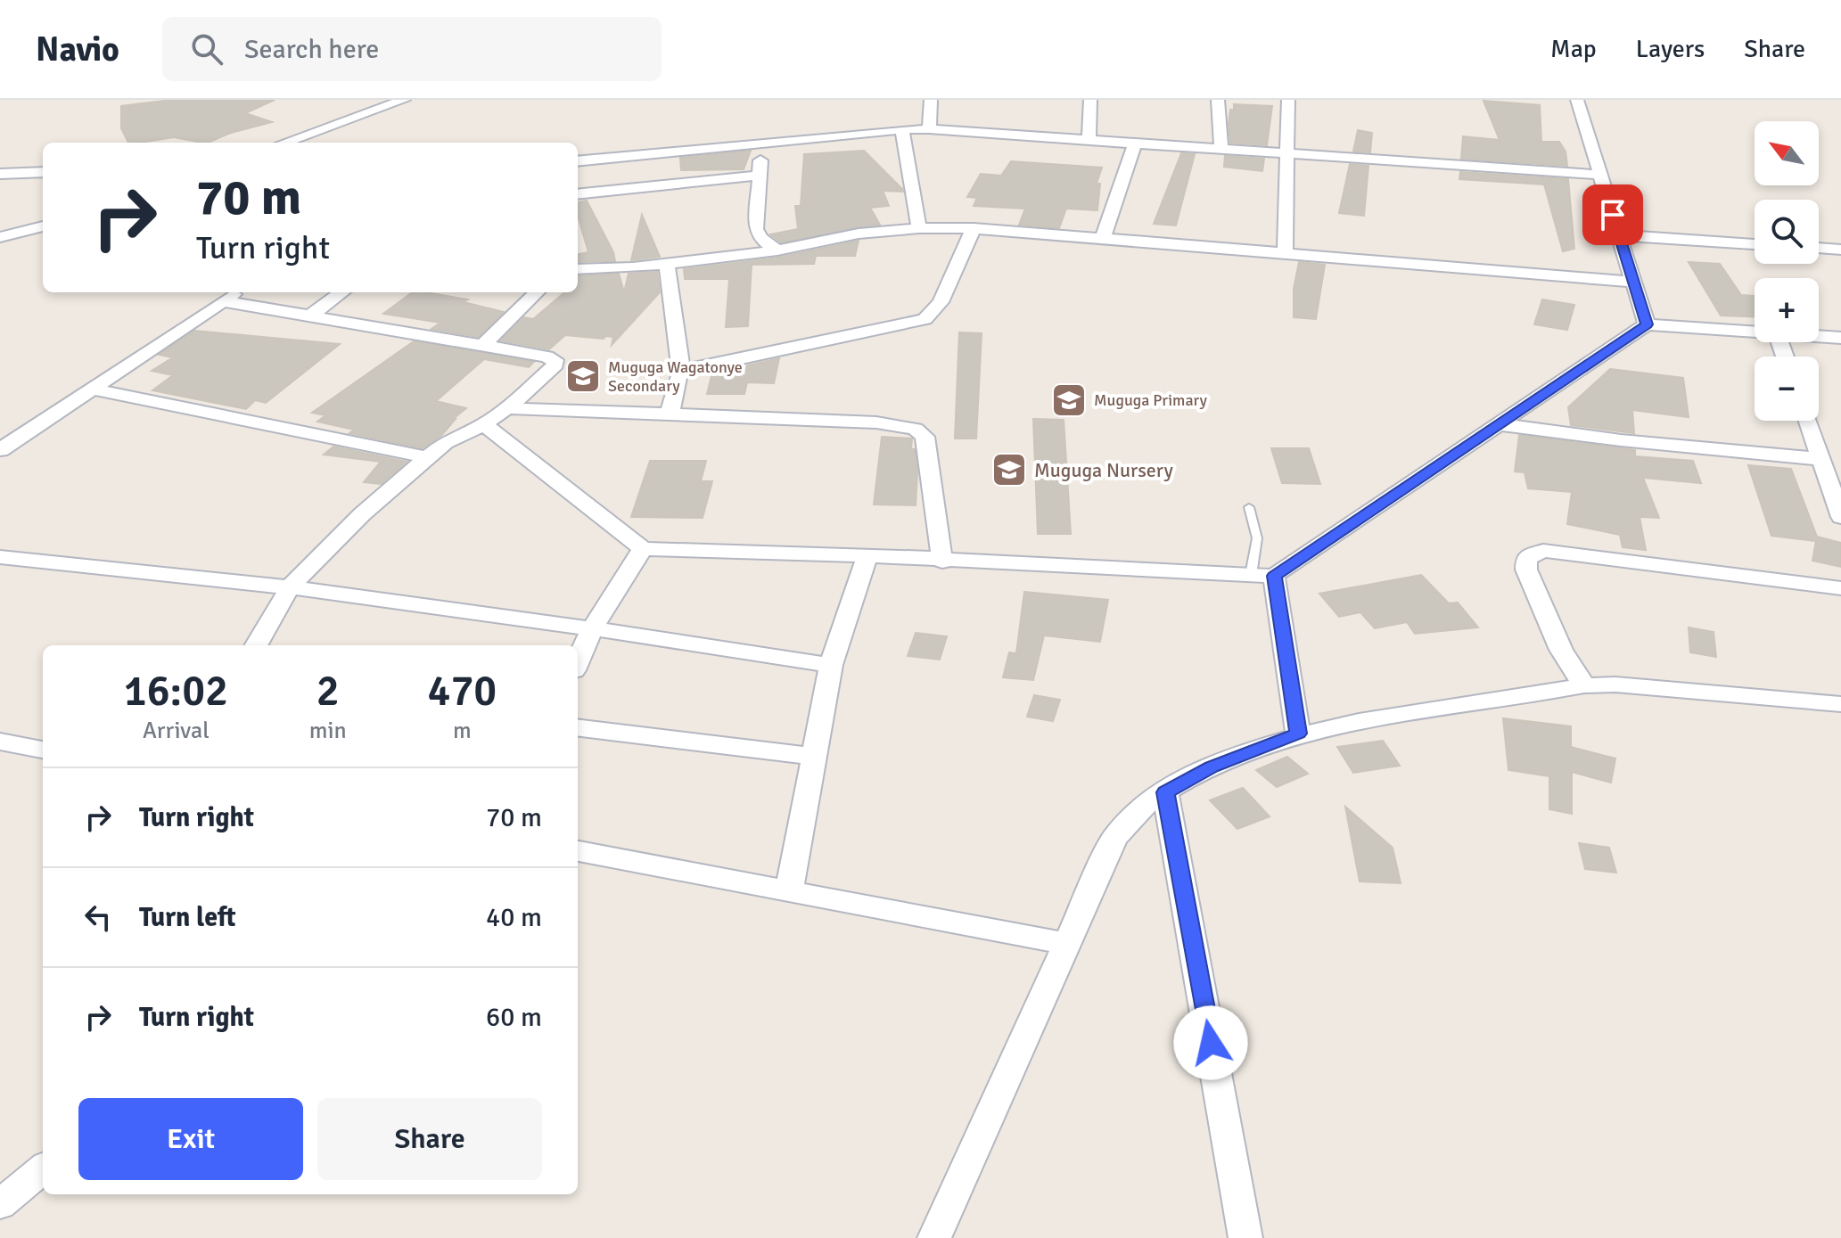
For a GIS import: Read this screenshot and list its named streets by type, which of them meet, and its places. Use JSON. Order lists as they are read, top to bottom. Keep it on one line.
{"places":{"school or university":["Muguga Wagatonye Secondary","Muguga Primary","Muguga Nursery"]},"north":"top left","page":{"header":"Navio","search":"Search here","nav":["Map","Layers","Share"],"map_buttons":["+","−"],"turn":["70 m","Turn right"],"eta":["16:02","Arrival","2","min","470","m"],"list":[{"name":"Turn right","value":"70 m"},{"name":"Turn left","value":"40 m"},{"name":"Turn right","value":"60 m"}],"buttons":["Exit","Share"]}}
